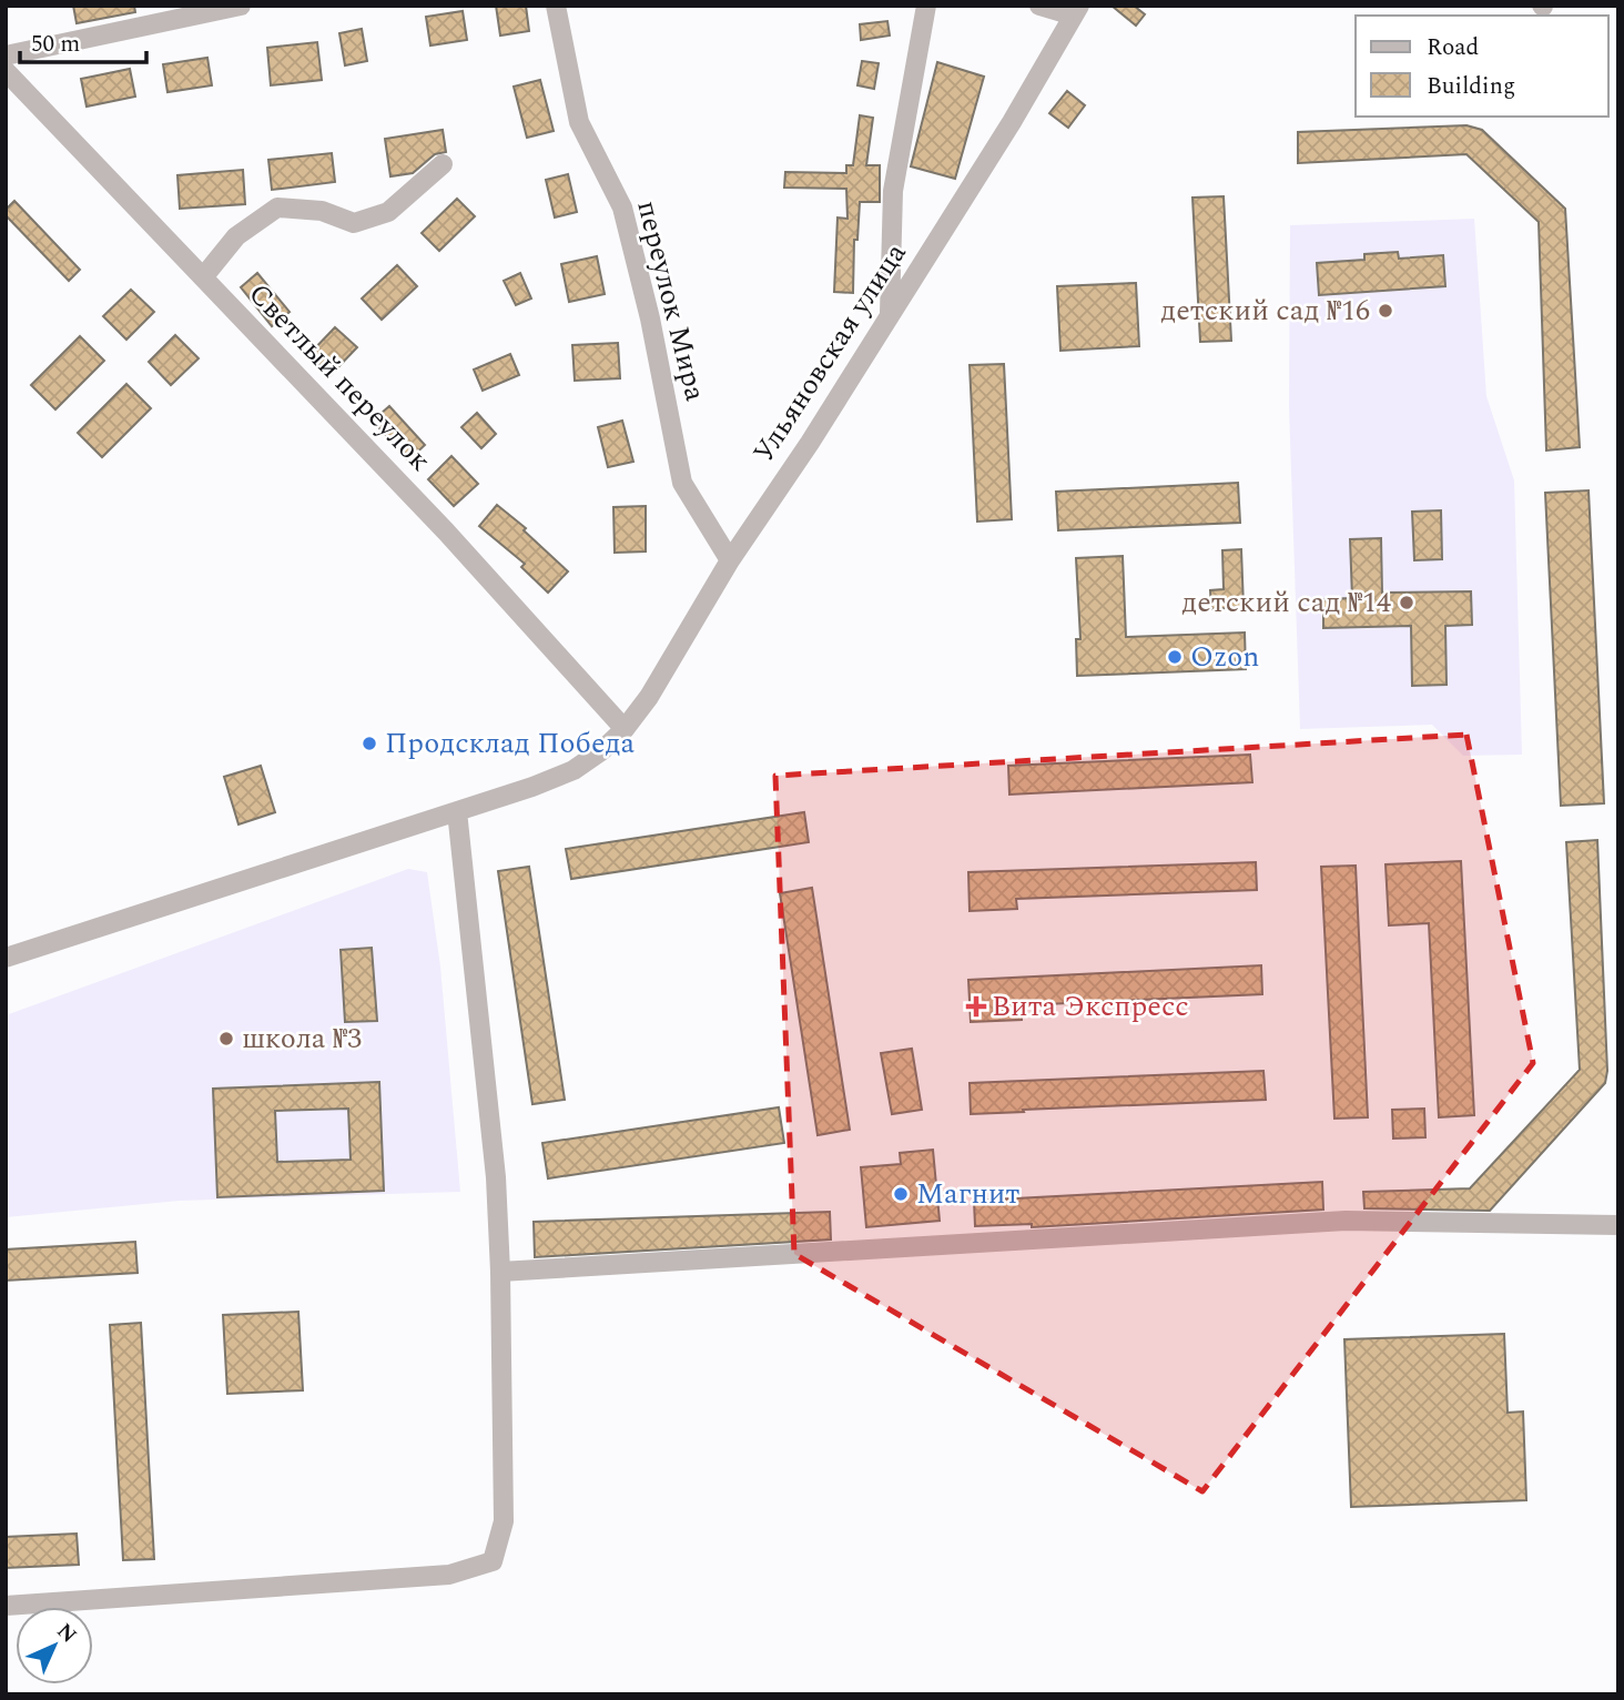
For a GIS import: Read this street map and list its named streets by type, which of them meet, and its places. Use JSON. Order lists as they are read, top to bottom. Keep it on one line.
{"streets":{"street":["переулок Мира","Ульяновская улица","Светлый переулок"]},"crossings":[["переулок Мира","Ульяновская улица"],["Ульяновская улица","Светлый переулок"]],"places":{"other":["детский сад №16","детский сад №14","Ozon","Продсклад Победа","школа №3","Магнит"],"health":["Вита Экспресс"]},"legend":["Road","Building"],"scale_bar":"50 m","north":"top right"}
